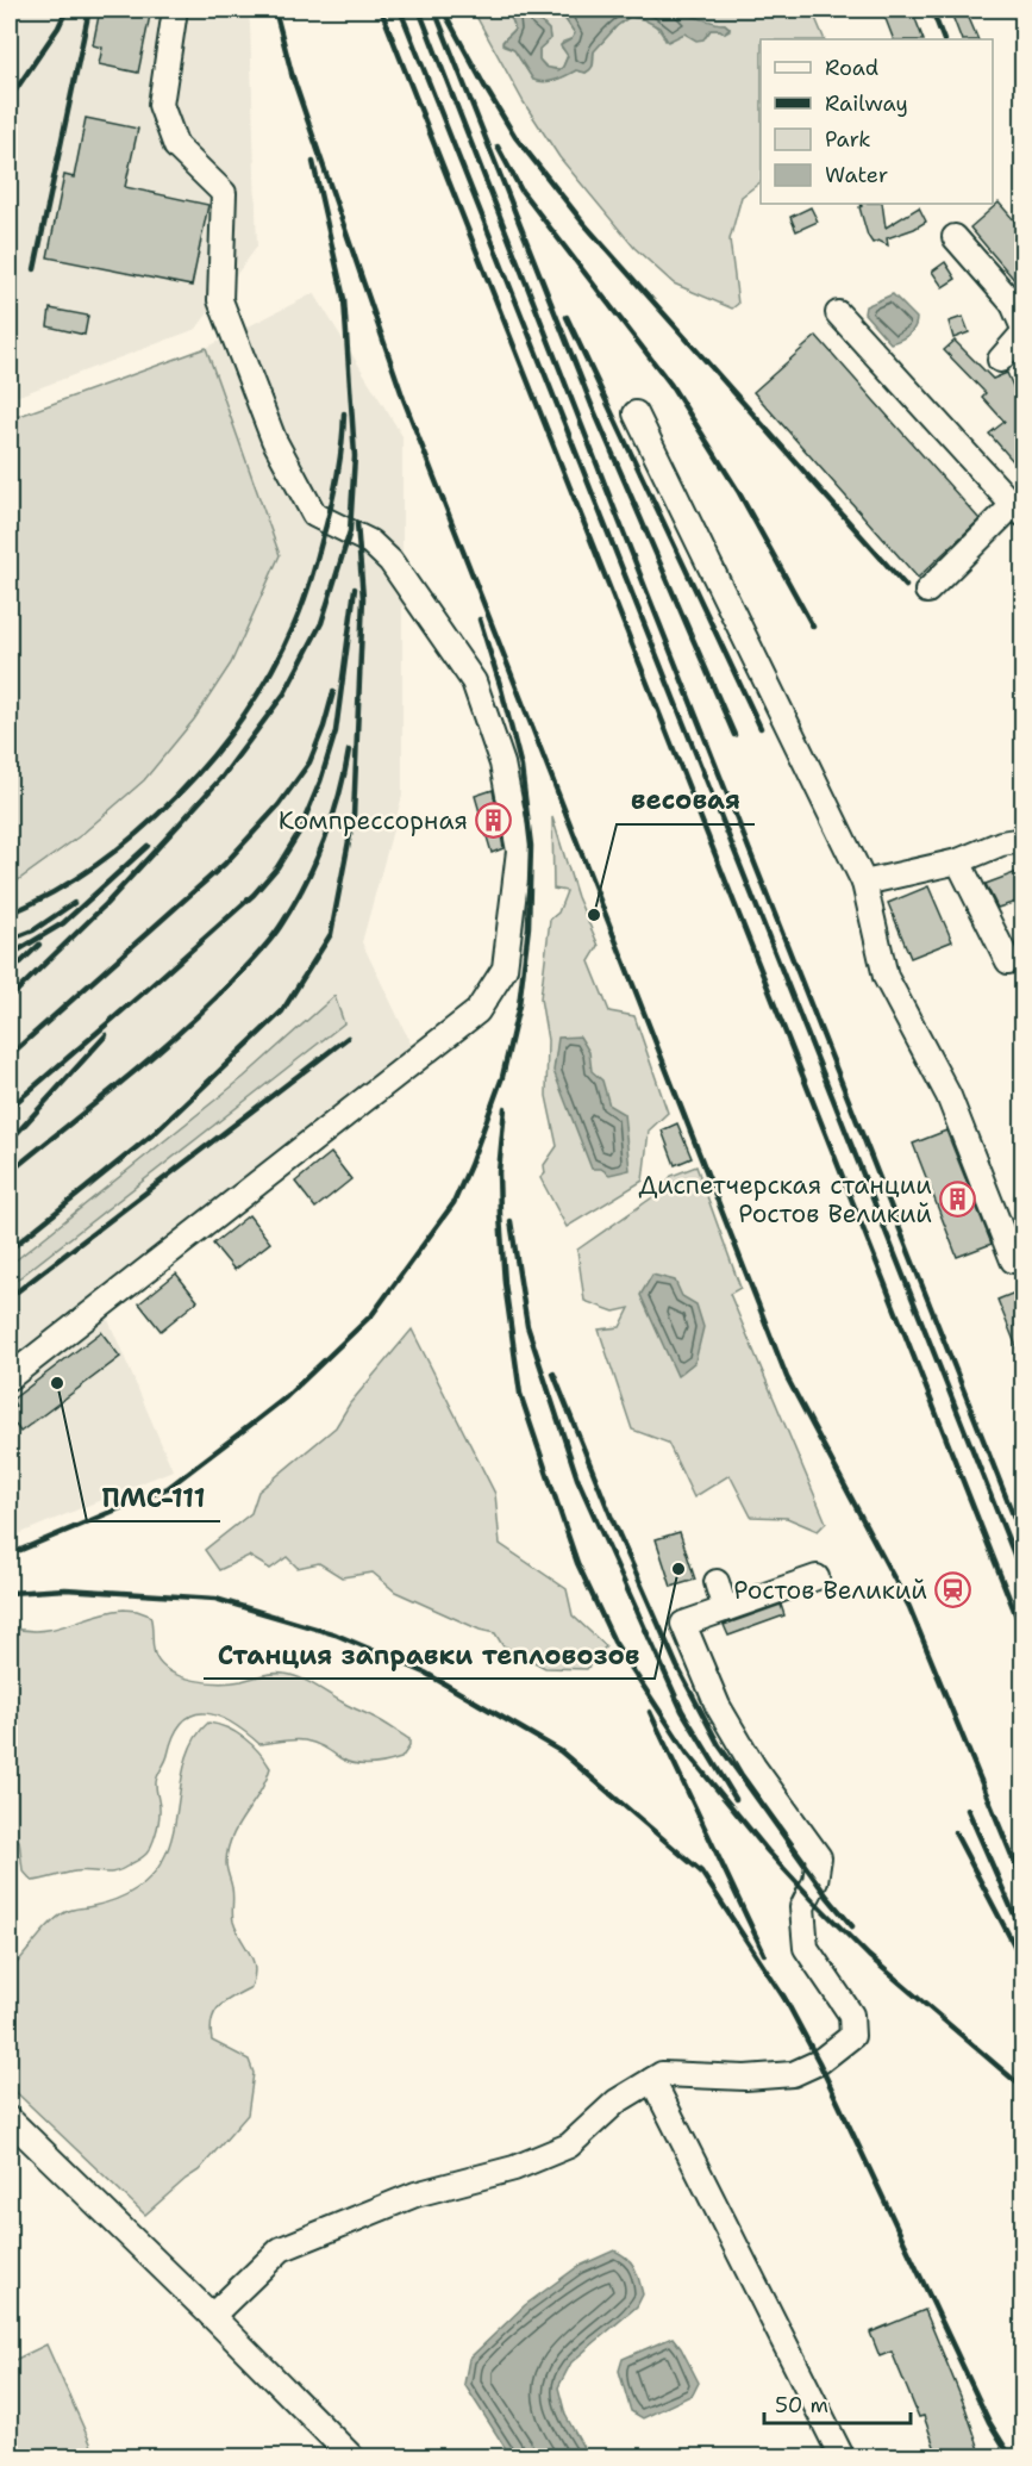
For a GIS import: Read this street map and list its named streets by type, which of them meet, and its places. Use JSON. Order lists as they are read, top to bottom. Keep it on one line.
{"places":{"building":["Компрессорная","Диспетчерская станции Ростов Великий"],"other":["весовая","ПМС-111","Станция заправки тепловозов"],"station":["Ростов Великий"]},"legend":["Road","Railway","Park","Water"],"scale_bar":"50 m"}
